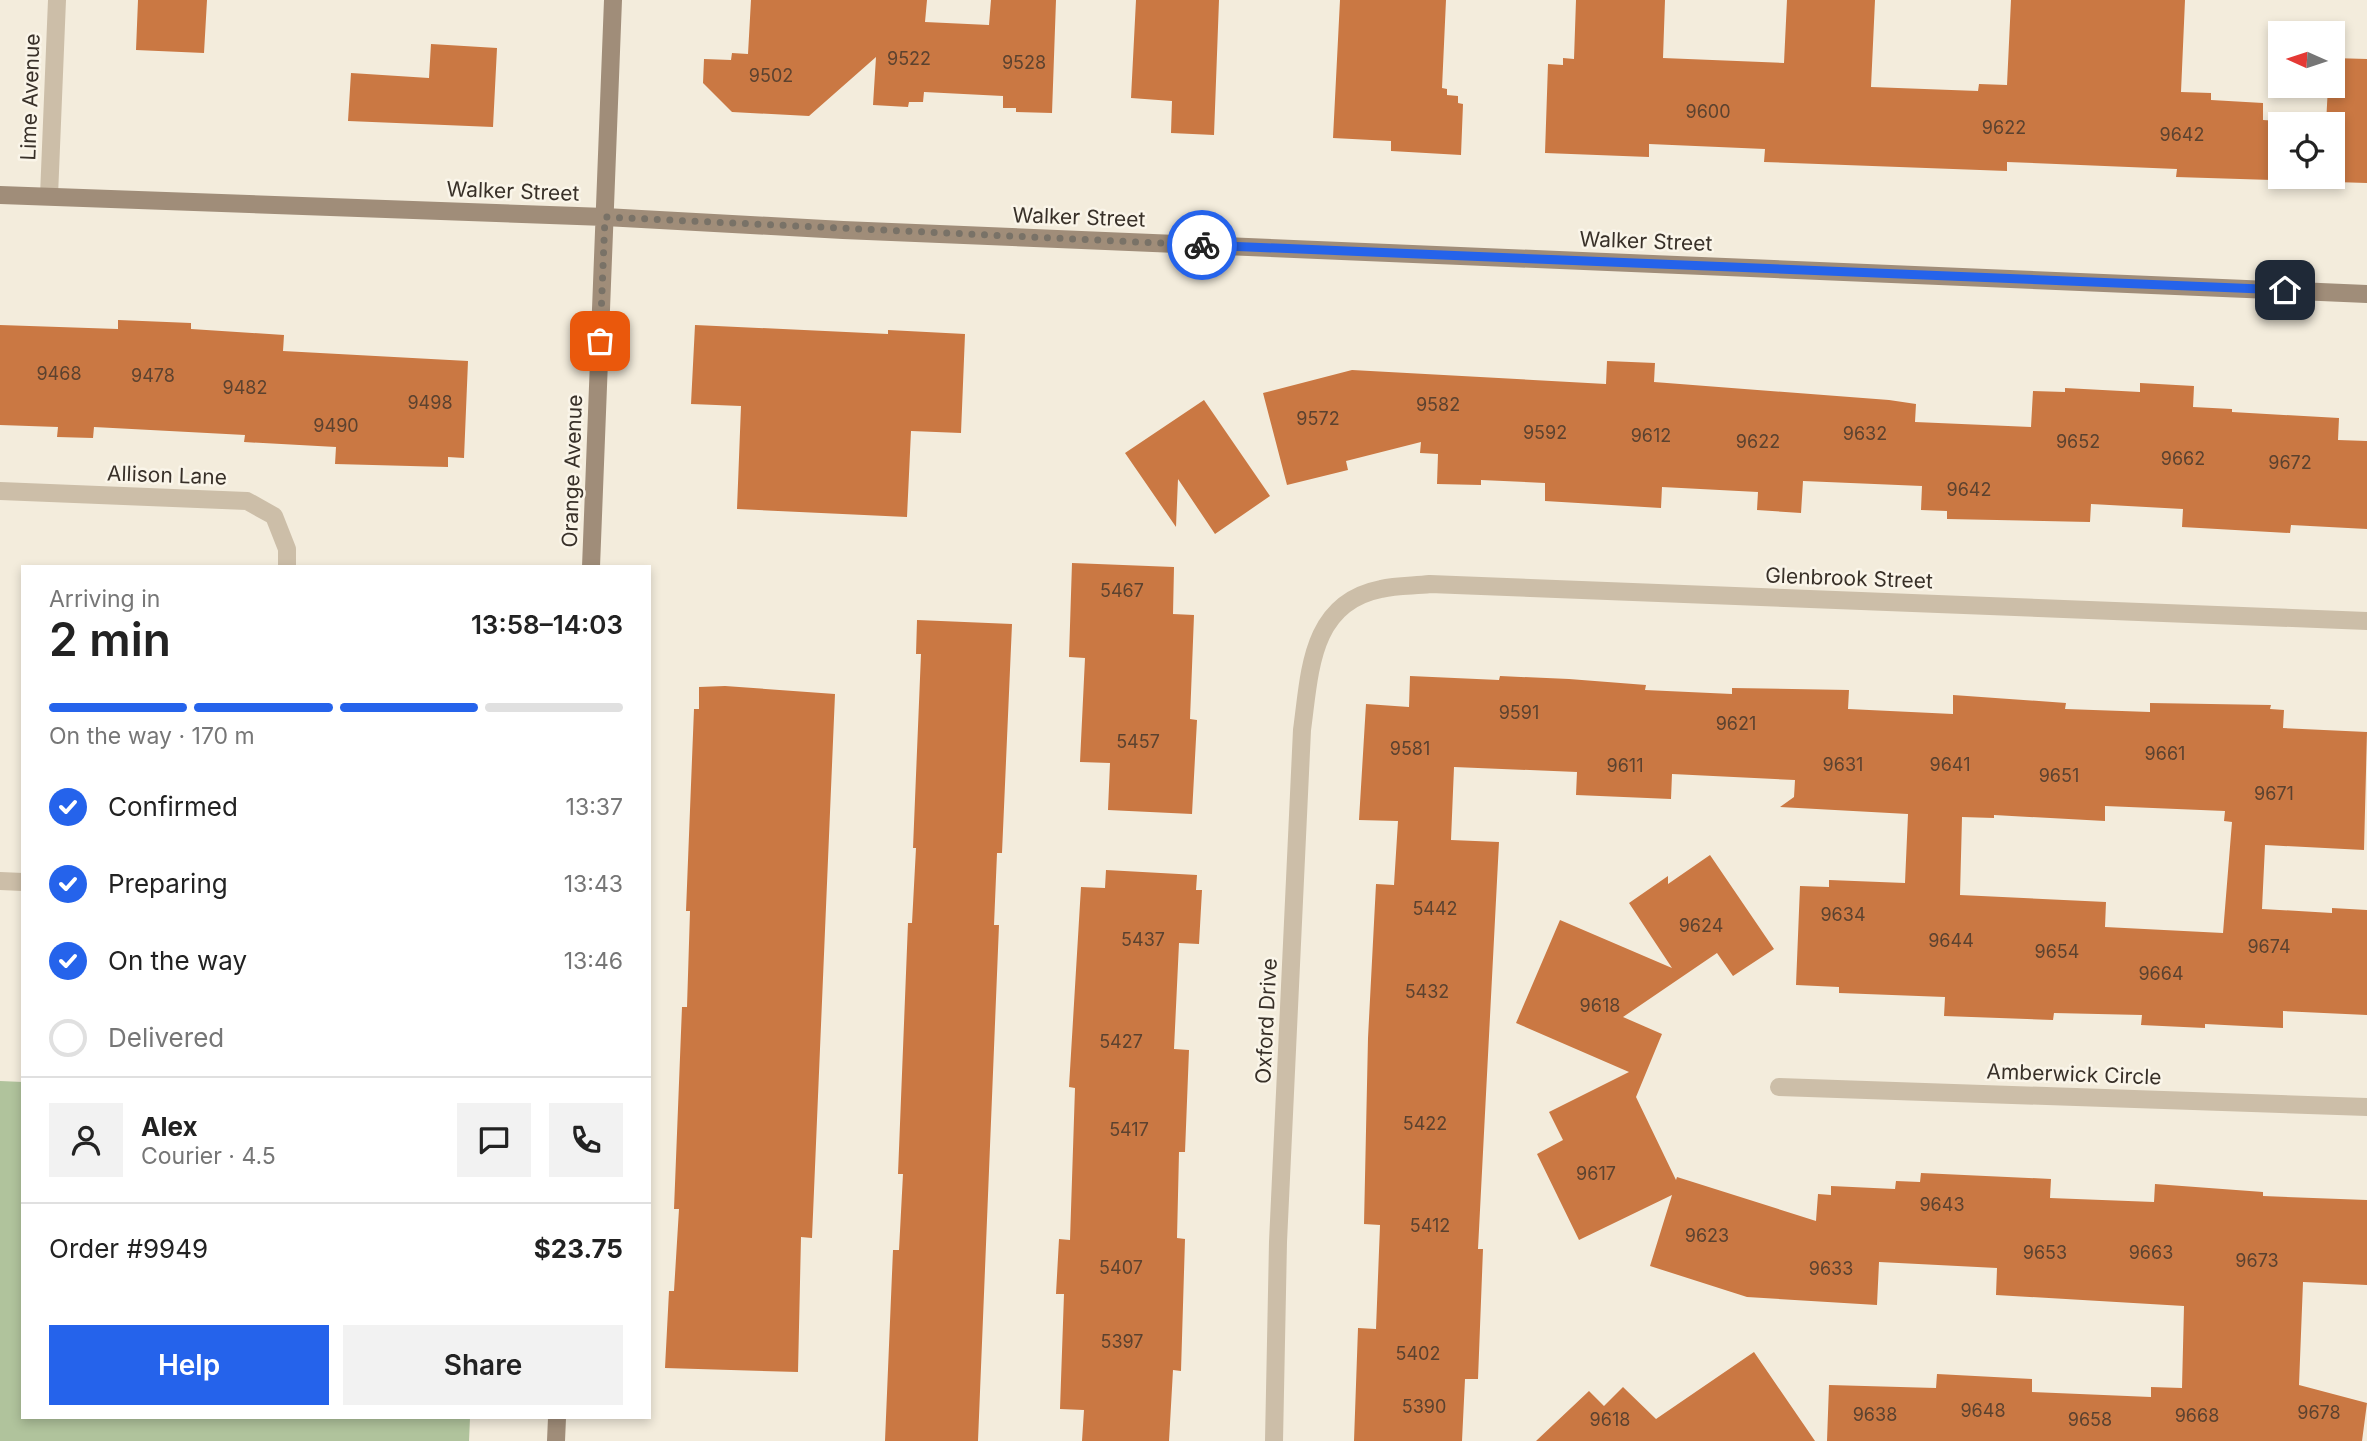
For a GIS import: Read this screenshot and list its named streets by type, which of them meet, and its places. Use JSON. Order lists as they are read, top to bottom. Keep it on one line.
{"streets":{"main road":["Walker Street","Orange Avenue"],"street":["Lime Avenue","Allison Lane","Glenbrook Street","Oxford Drive","Amberwick Circle"]},"crossings":[["Lime Avenue","Walker Street"],["Walker Street","Orange Avenue"],["Glenbrook Street","Oxford Drive"]],"house_numbers":["9522","9528","9502","9600","9622","9642","9468","9478","9482","9498","9582","9572","9490","9592","9632","9612","9622","9652","9662","9672","9642","5467","9591","9621","5457","9581","9661","9631","9641","9611","9651","9671","5442","9634","9624","5437","9644","9674","9654","9664","5432","9618","5427","5422","5417","9617","9643","5412","9623","9653","9663","9673","5407","9633","5397","5402","5390","9648","9678","9638","9668","9618","9658"],"north":"left","page":{"heading":["2 min","Arriving in","13:58–14:03"],"panel":["Alex","Courier · 4.5","Order #9949","$23.75"],"bar":"On the way · 170 m","list":[["Confirmed","13:37"],["Preparing","13:43"],["On the way","13:46"],"Delivered"],"buttons":["Help","Share"]}}
